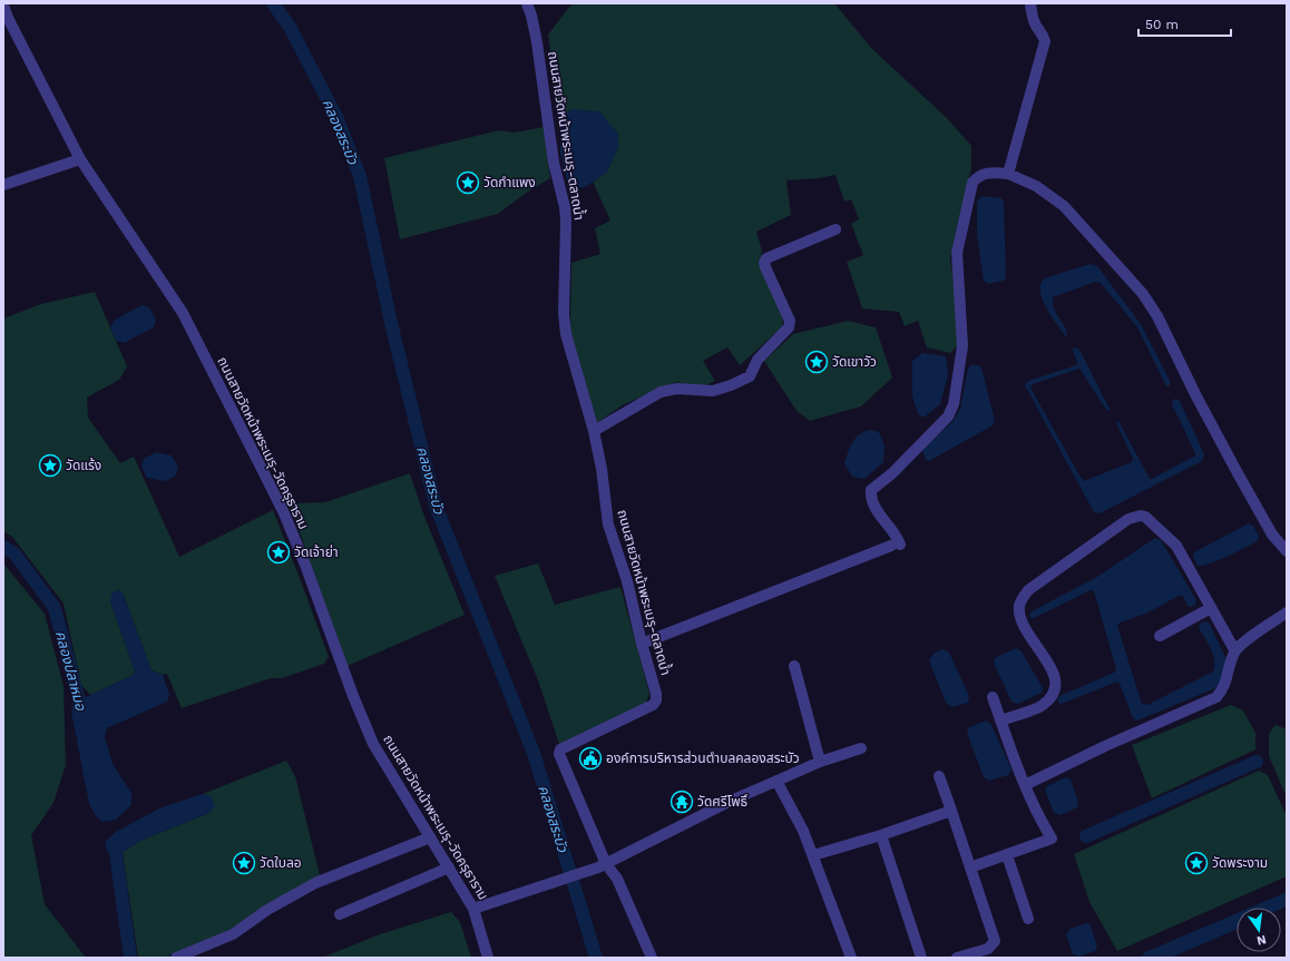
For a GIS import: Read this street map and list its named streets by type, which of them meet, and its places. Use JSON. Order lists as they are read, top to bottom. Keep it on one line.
{"streets":{"street":["ถนนสายวัดหน้าพระเมรุ-ตลาดน้ำ","ถนนสายวัดหน้าพระเมรุ-วัดครุธาราม"]},"water":["คลองสระบัว","คลองปลาหมอ"],"places":{"place":["วัดกำแพง","วัดเขาวัว","วัดแร้ง","วัดเจ้าย่า","วัดใบลอ","วัดพระงาม"],"public building":["องค์การบริหารส่วนตำบลคลองสระบัว"],"temple":["วัดศรีโพธิ์"]},"scale_bar":"50 m","north":"bottom"}
